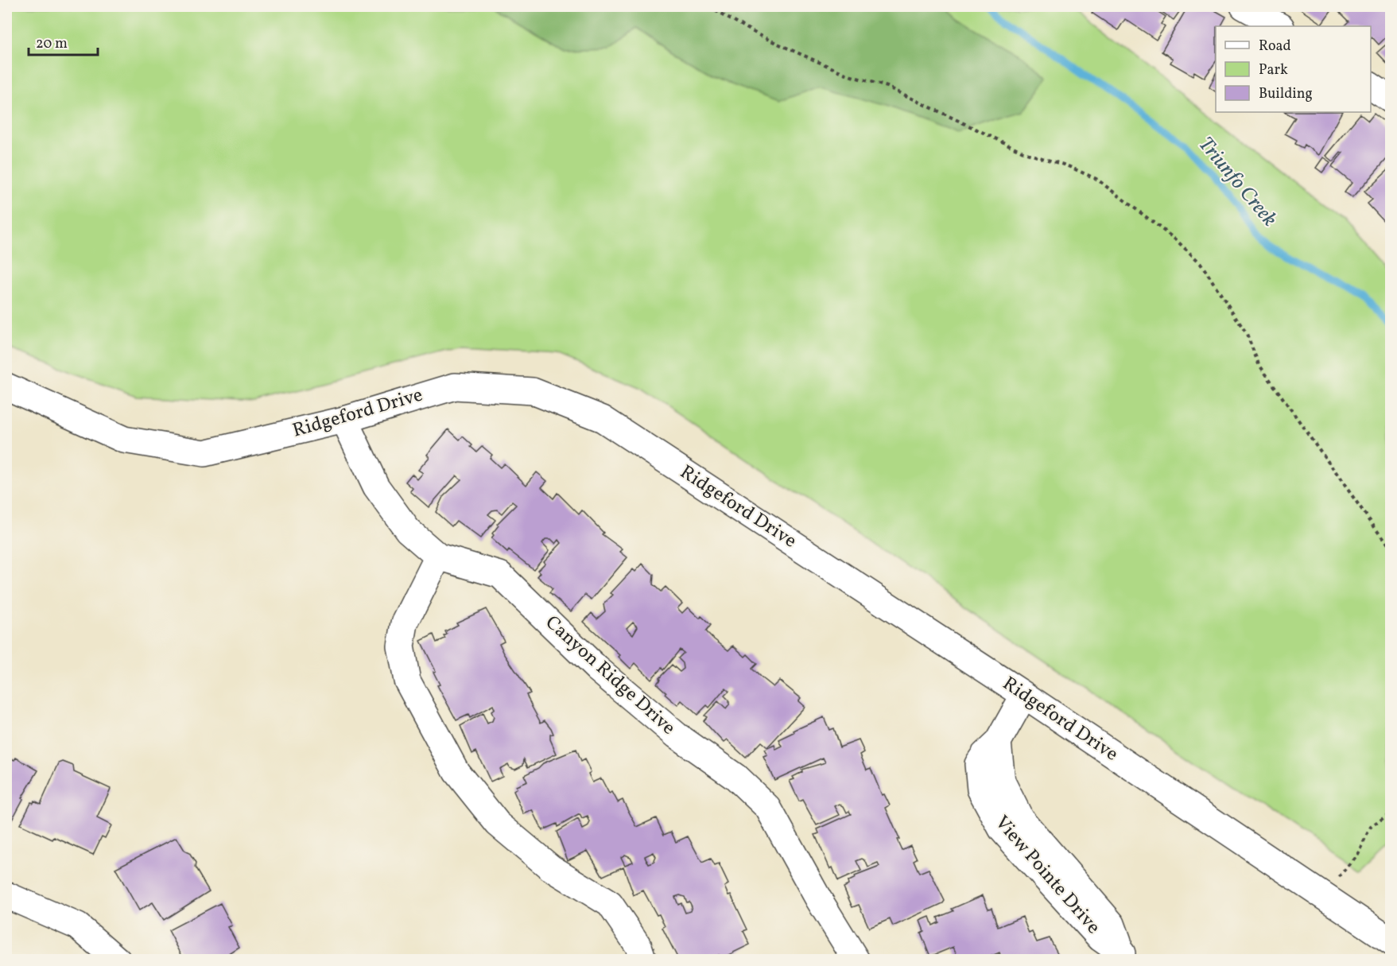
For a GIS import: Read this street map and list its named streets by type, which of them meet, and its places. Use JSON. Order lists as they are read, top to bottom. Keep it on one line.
{"streets":{"street":["Ridgeford Drive","Canyon Ridge Drive","View Pointe Drive"]},"crossings":[["Ridgeford Drive","Canyon Ridge Drive"],["Ridgeford Drive","View Pointe Drive"]],"water":["Triunfo Creek"],"legend":["Road","Park","Building"],"scale_bar":"20 m"}
